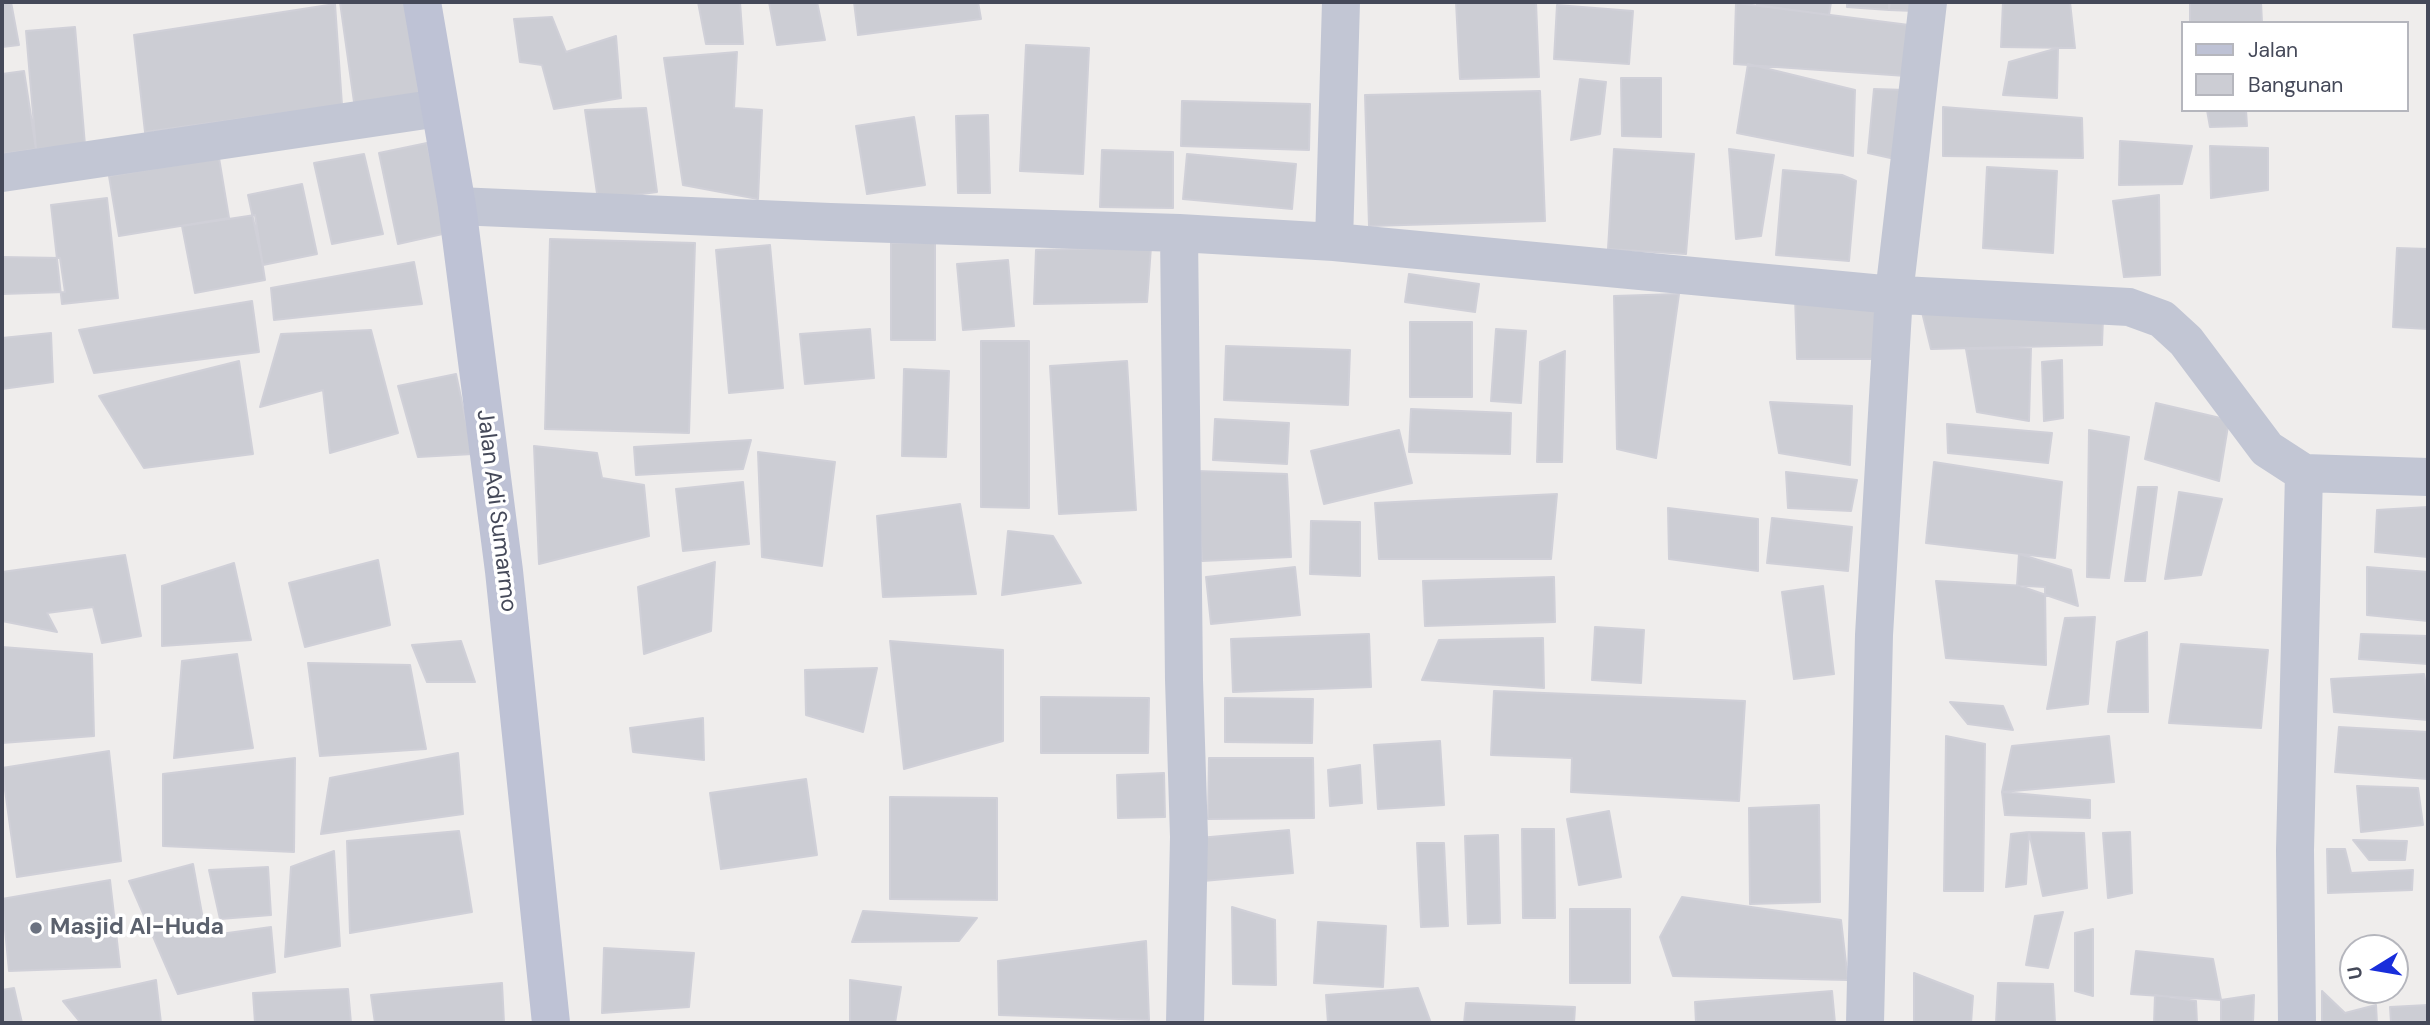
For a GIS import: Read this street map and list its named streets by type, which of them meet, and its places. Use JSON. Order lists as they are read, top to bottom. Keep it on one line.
{"streets":{"main road":["Jalan Adi Sumarmo"]},"places":["Masjid Al-Huda"],"legend":["Jalan","Bangunan"],"north":"left"}
